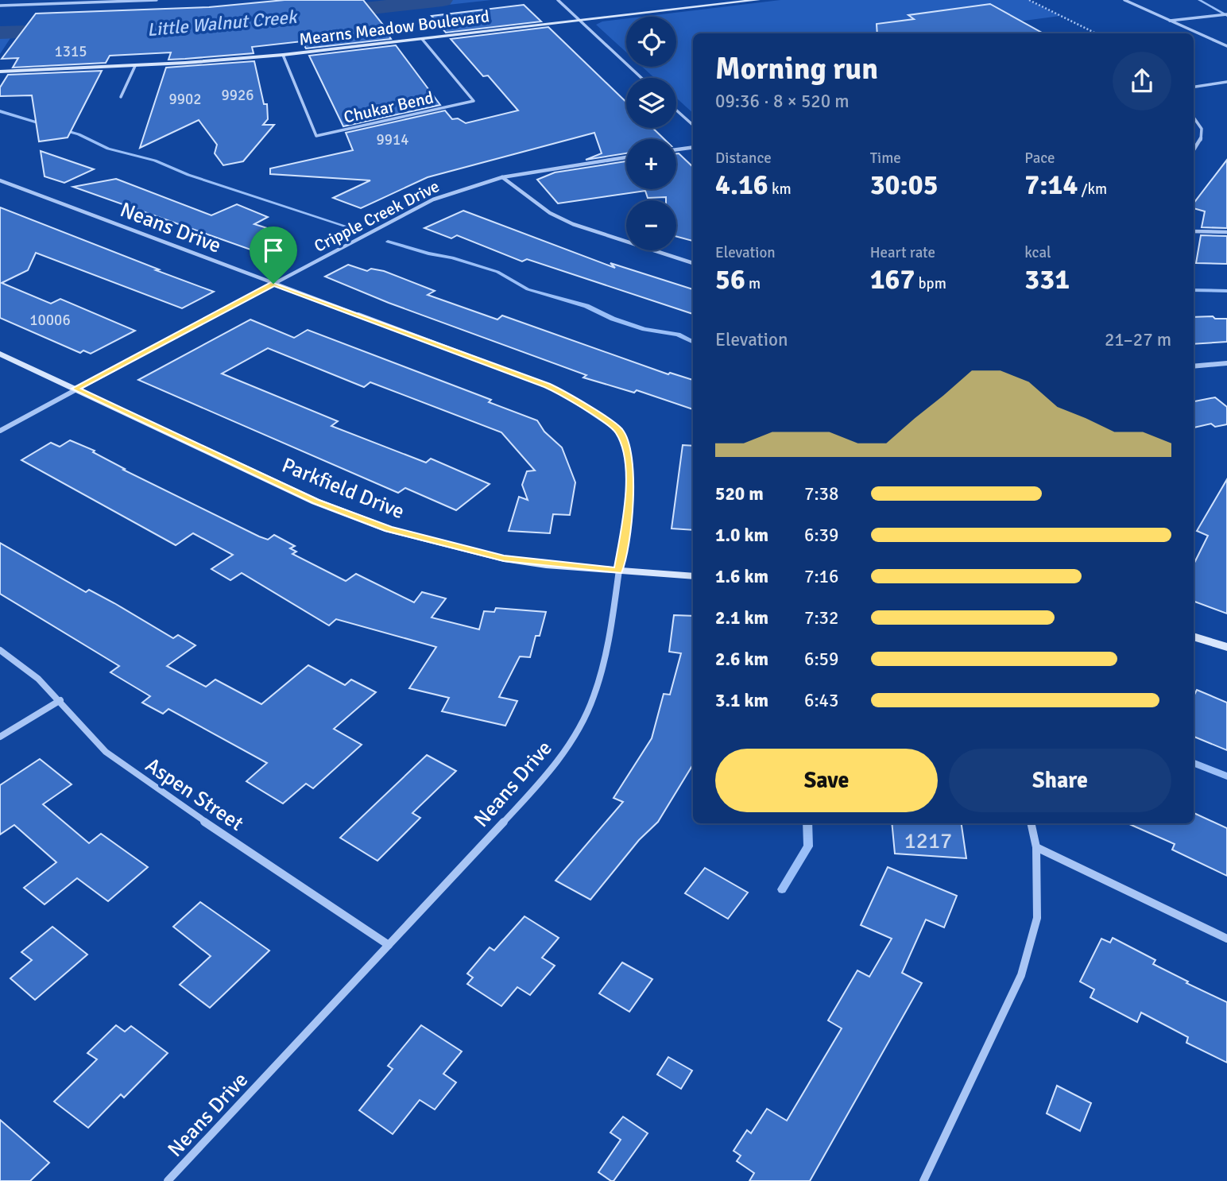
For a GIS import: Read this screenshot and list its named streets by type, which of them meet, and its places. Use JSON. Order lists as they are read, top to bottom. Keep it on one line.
{"streets":{"street":["Mearns Meadow Boulevard","Chukar Bend","Cripple Creek Drive","Neans Drive","Parkfield Drive","Aspen Street"]},"crossings":[["Mearns Meadow Boulevard","Chukar Bend"],["Cripple Creek Drive","Neans Drive"],["Cripple Creek Drive","Parkfield Drive"],["Neans Drive","Parkfield Drive"],["Neans Drive","Aspen Street"]],"water":["Little Walnut Creek"],"house_numbers":["1315","9926","9902","9914","10006","1217"],"page":{"map_buttons":["+","−"],"heading":["Morning run","09:36 · 8 × 520 m"],"stats":[["Distance","4.16 km"],["Time","30:05"],["Pace","7:14 /km"],["Elevation","56 m"],["Heart rate","167 bpm"],["kcal","331"]],"chart":["Elevation","21–27 m"],"list":[{"name":"520 m","note":"7:38"},{"name":"1.0 km","note":"6:39"},{"name":"1.6 km","note":"7:16"},{"name":"2.1 km","note":"7:32"},{"name":"2.6 km","note":"6:59"},{"name":"3.1 km","note":"6:43"}],"buttons":["Save","Share"]}}
